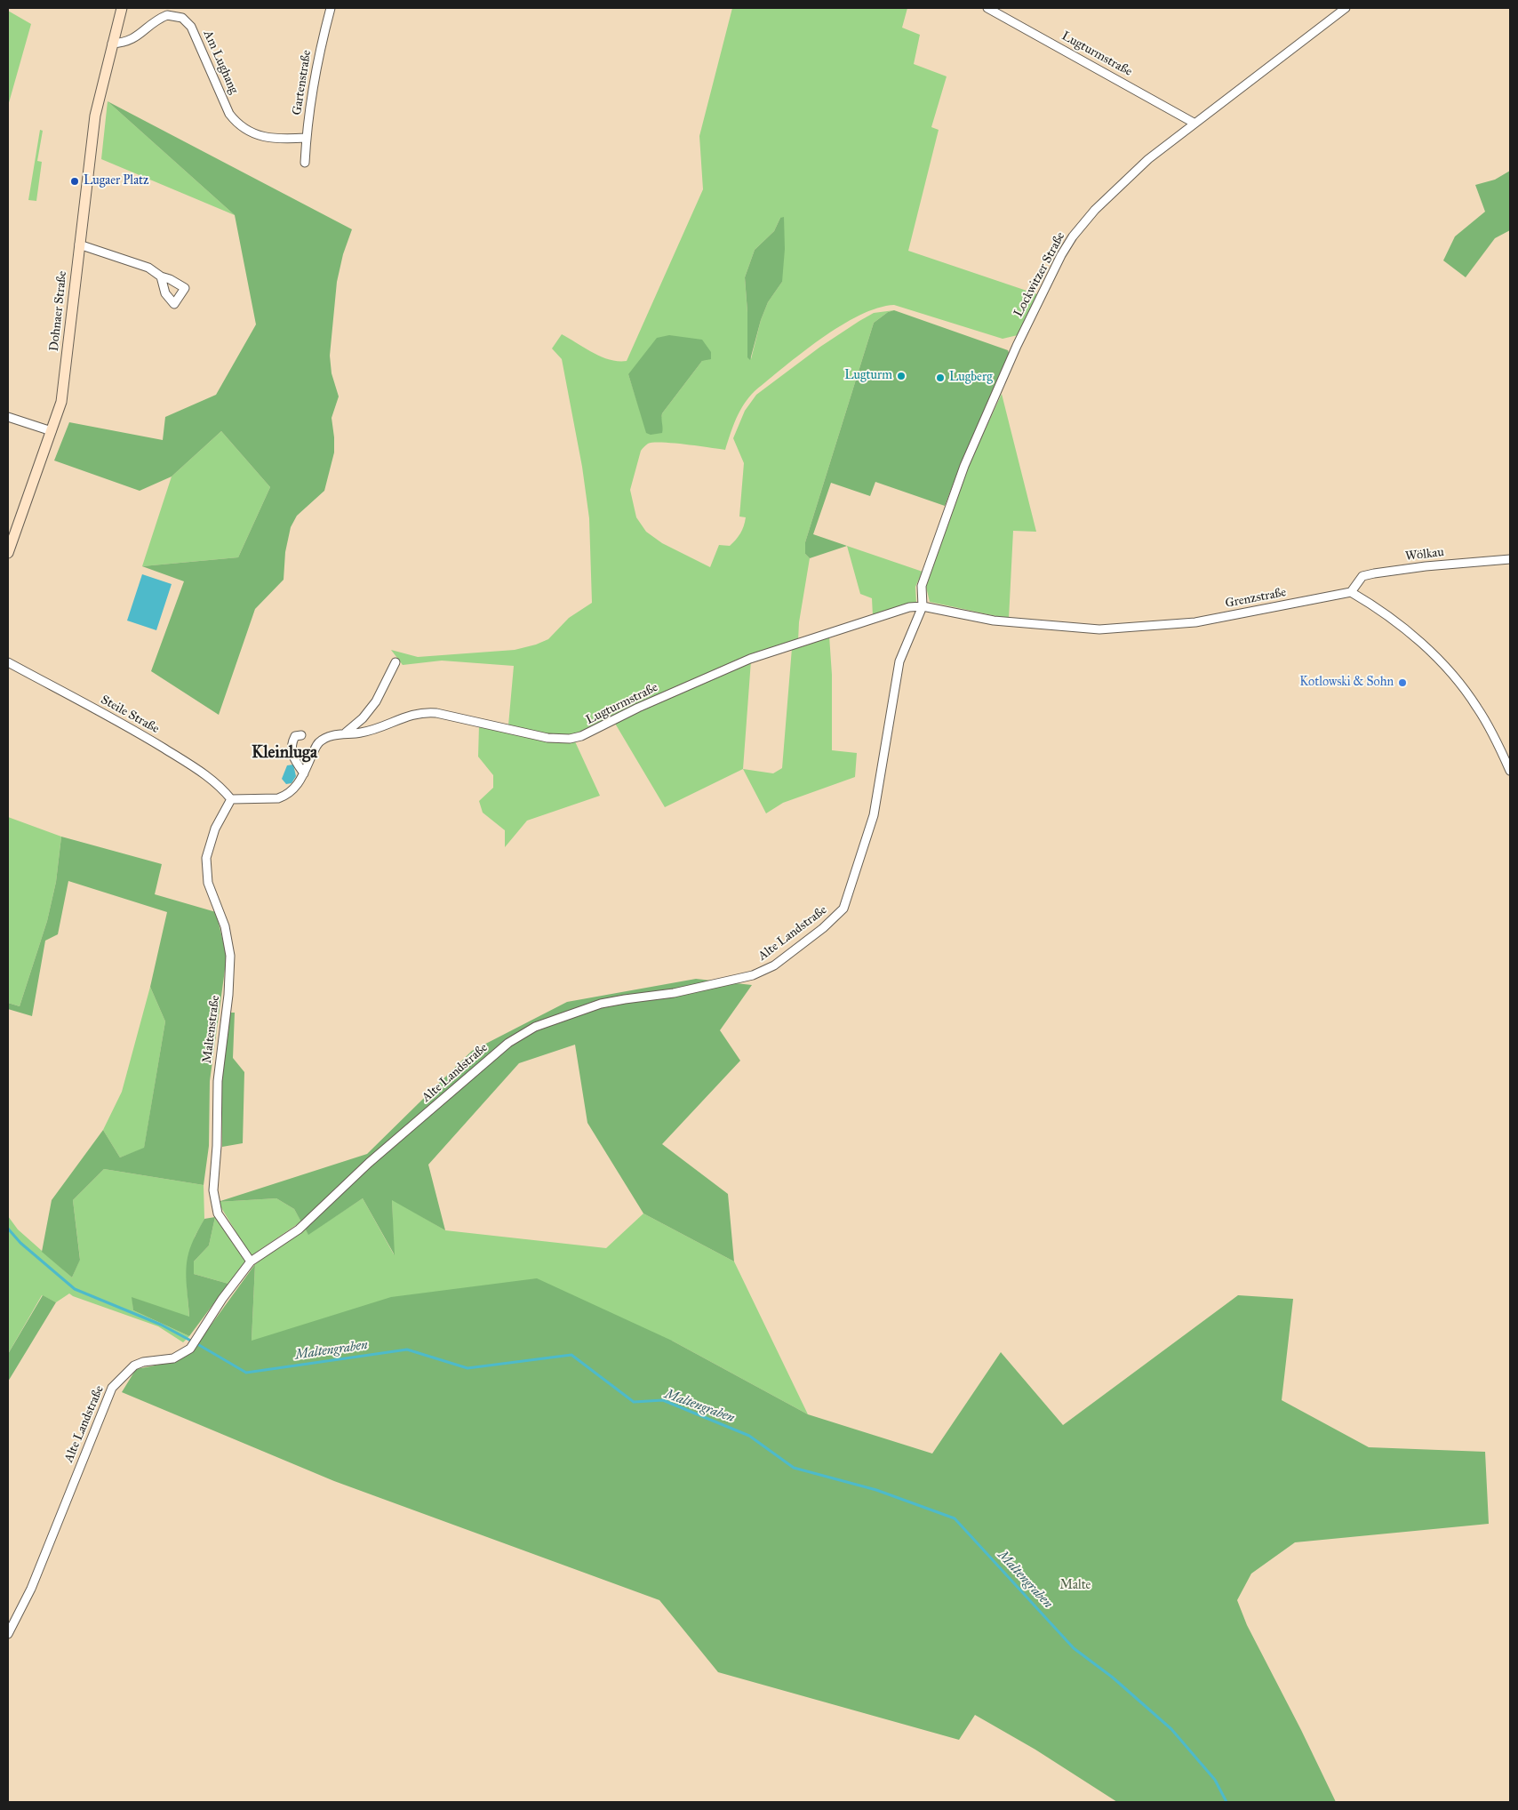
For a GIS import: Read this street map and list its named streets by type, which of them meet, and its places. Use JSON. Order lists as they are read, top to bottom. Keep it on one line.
{"streets":{"main road":["Dohnaer Straße"],"street":["Lugturmstraße","Am Lughang","Gartenstraße","Lockwitzer Straße","Wölkau","Grenzstraße","Steile Straße","Alte Landstraße","Maltenstraße"]},"crossings":[["Lugturmstraße","Lockwitzer Straße"],["Lugturmstraße","Grenzstraße"],["Lugturmstraße","Alte Landstraße"],["Am Lughang","Gartenstraße"],["Am Lughang","Dohnaer Straße"],["Lockwitzer Straße","Grenzstraße"],["Lockwitzer Straße","Alte Landstraße"],["Wölkau","Grenzstraße"],["Grenzstraße","Alte Landstraße"],["Steile Straße","Maltenstraße"],["Alte Landstraße","Maltenstraße"]],"districts":["Kleinluga"],"water":["Maltengraben"],"parks":["Malte"],"places":["Lugaer Platz","Lugturm","Lugberg","Kotlowski & Sohn"]}
